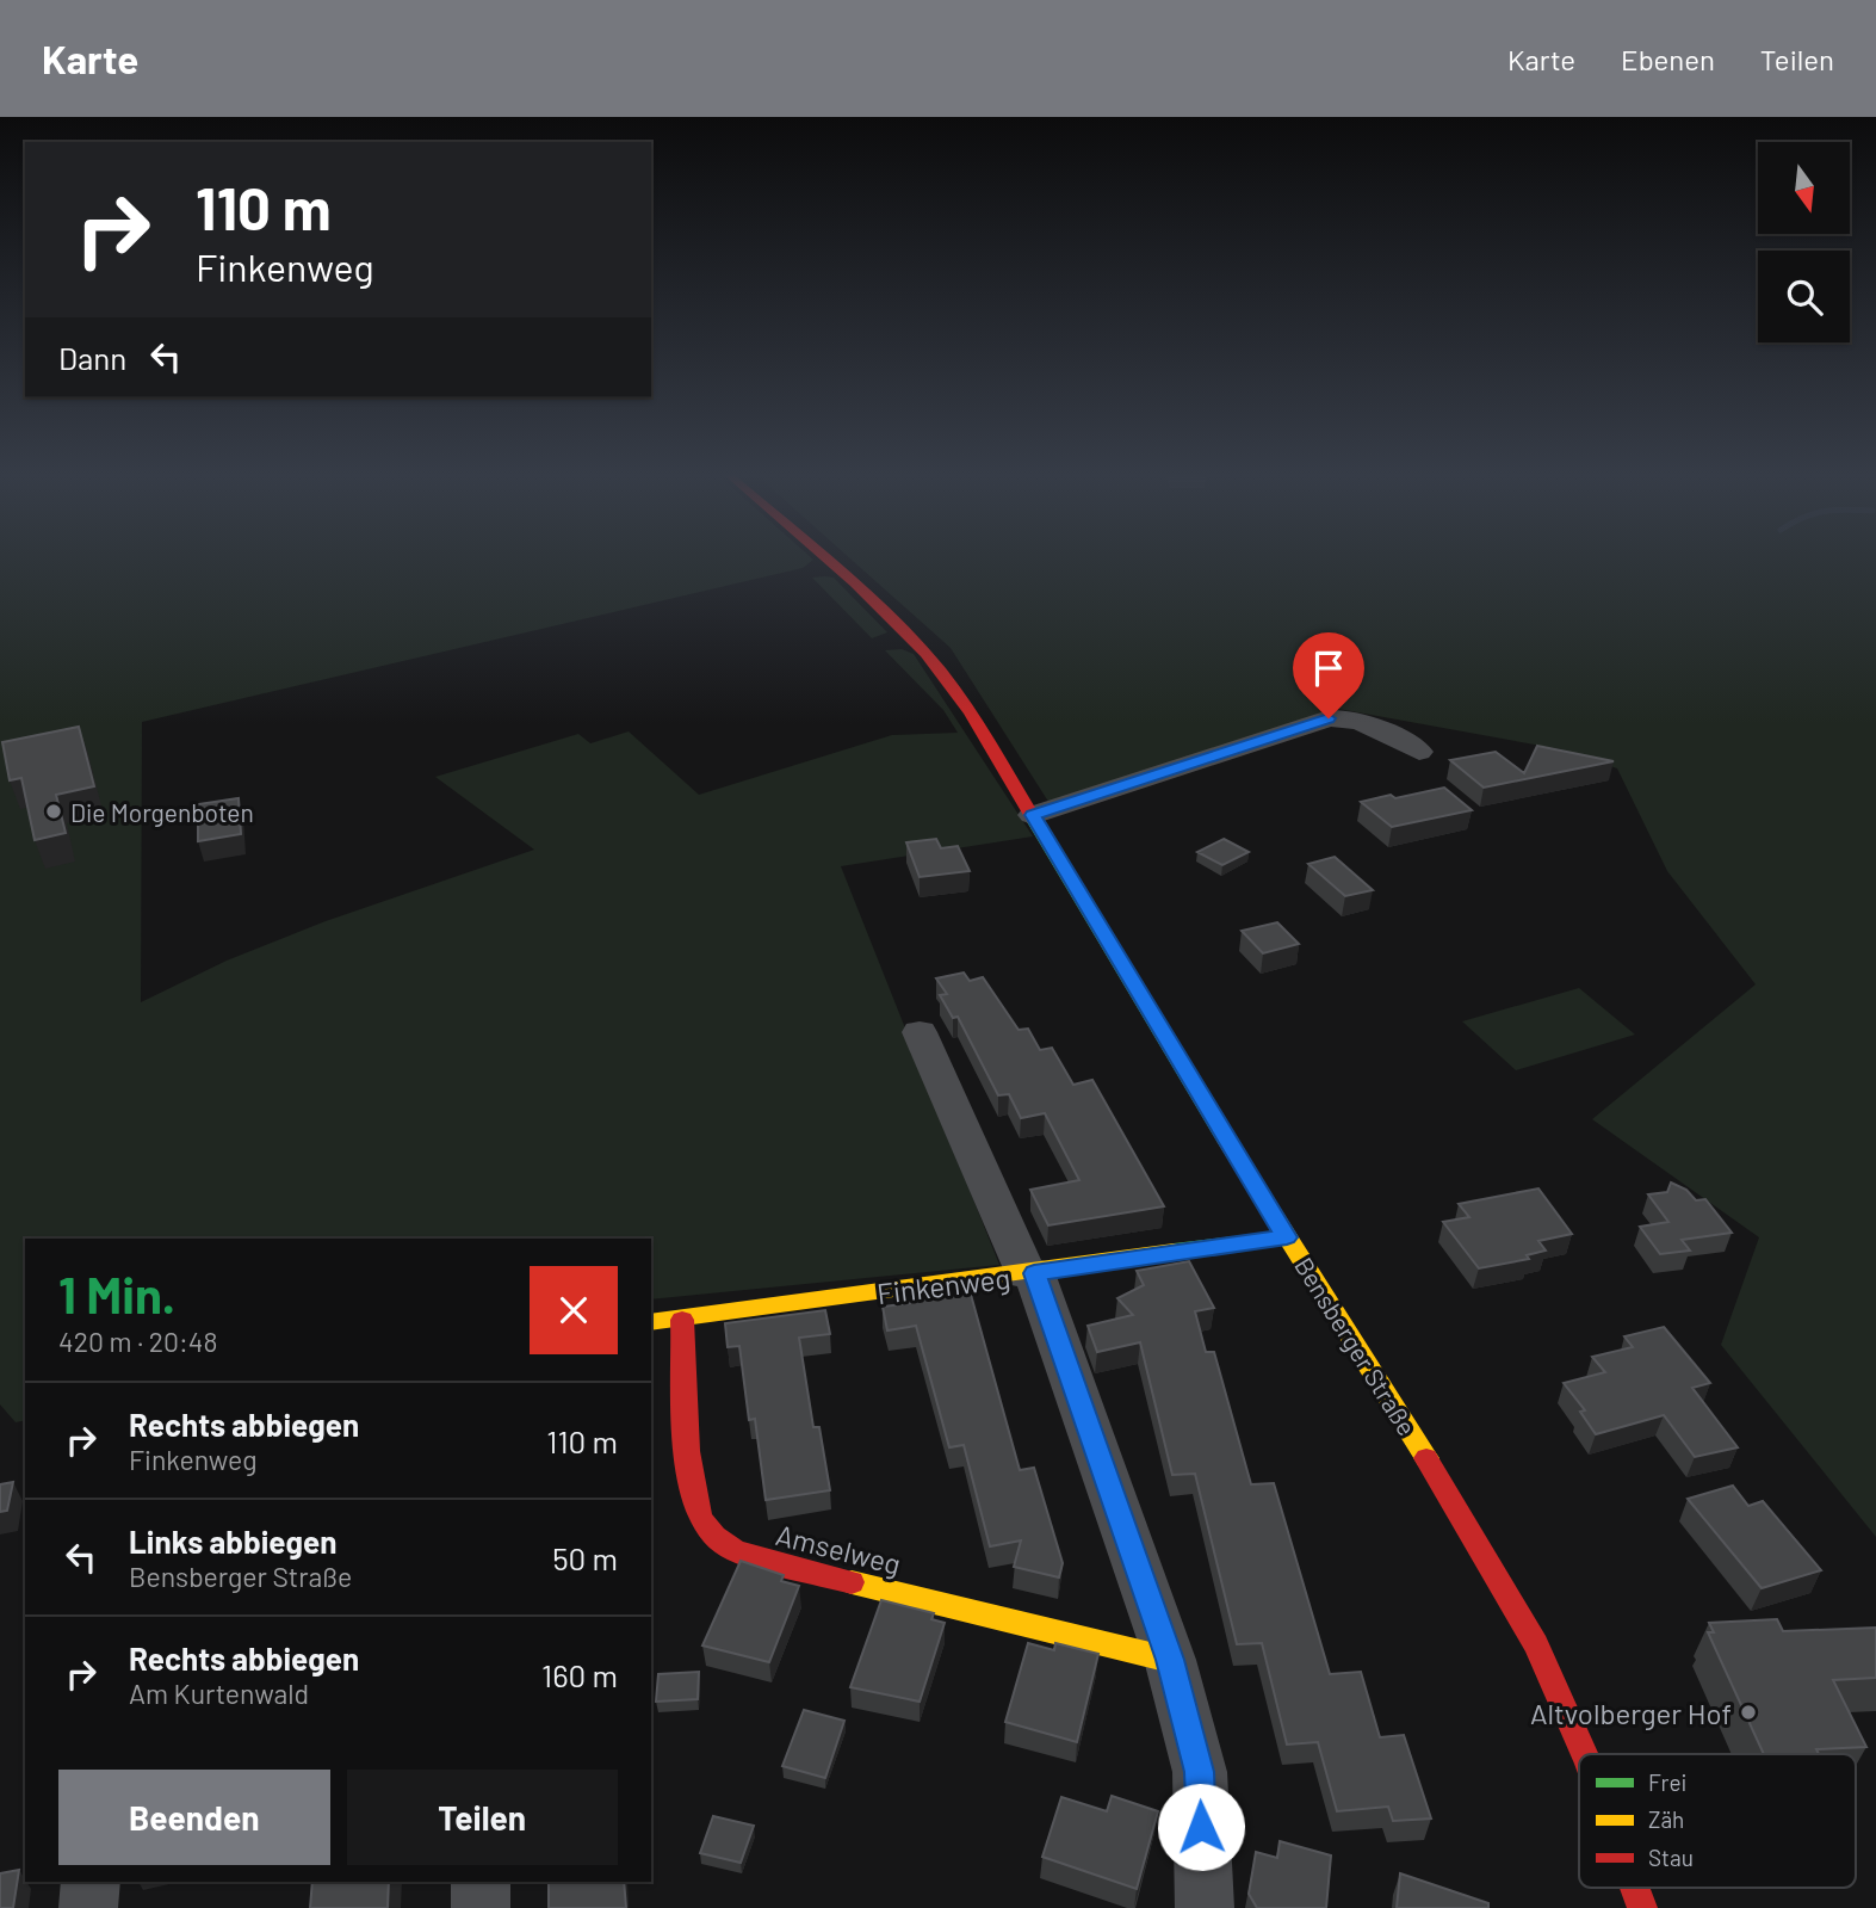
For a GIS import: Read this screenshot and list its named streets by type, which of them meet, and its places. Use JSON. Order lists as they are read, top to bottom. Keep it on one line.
{"streets":{"main road":["Finkenweg","Bensberger Straße","Amselweg"]},"crossings":[["Finkenweg","Bensberger Straße"],["Finkenweg","Amselweg"]],"places":["Die Morgenboten","Altvolberger Hof"],"legend":["Frei","Zäh","Stau"],"north":"bottom","page":{"header":"Karte","nav":["Karte","Ebenen","Teilen"],"turn":["110 m","Finkenweg"],"then":"Dann","heading":["1 Min.","420 m · 20:48"],"list":[{"name":"Rechts abbiegen","note":"Finkenweg","value":"110 m"},{"name":"Links abbiegen","note":"Bensberger Straße","value":"50 m"},{"name":"Rechts abbiegen","note":"Am Kurtenwald","value":"160 m"}],"buttons":["Beenden","Teilen"]}}
